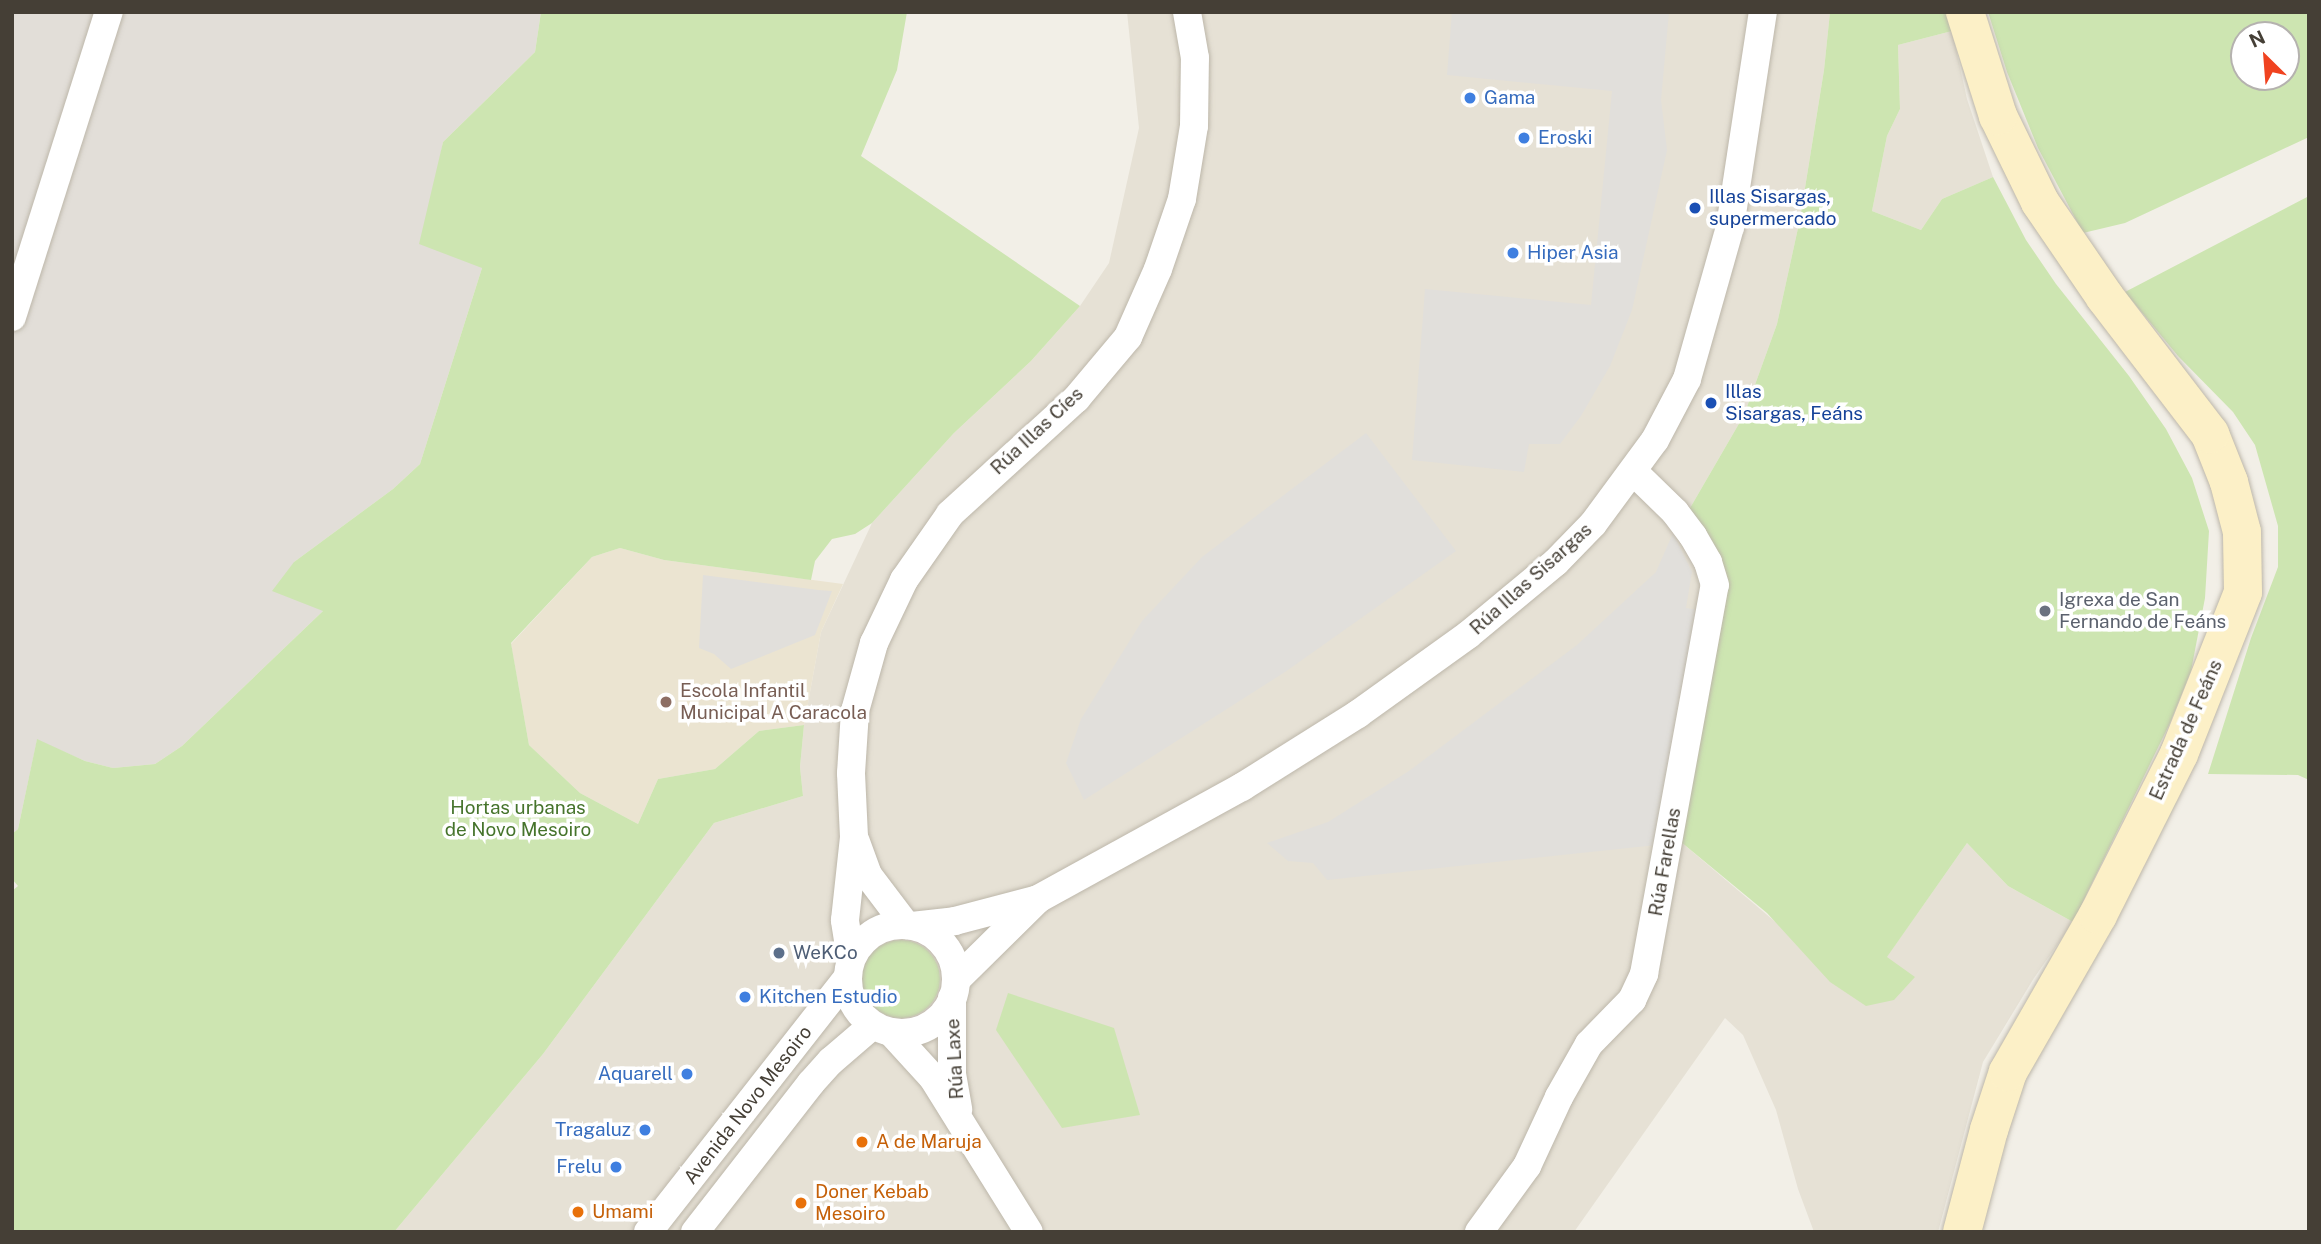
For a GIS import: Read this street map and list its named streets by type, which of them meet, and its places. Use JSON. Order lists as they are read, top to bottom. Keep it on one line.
{"streets":{"street":["Rúa Illas Cíes","Rúa Illas Sisargas","Estrada de Feáns","Rúa Farellas","Rúa Laxe","Avenida Novo Mesoiro"]},"crossings":[["Rúa Illas Cíes","Rúa Illas Sisargas"],["Rúa Illas Cíes","Rúa Laxe"],["Rúa Illas Cíes","Avenida Novo Mesoiro"],["Rúa Illas Sisargas","Rúa Farellas"],["Rúa Illas Sisargas","Rúa Laxe"],["Rúa Illas Sisargas","Avenida Novo Mesoiro"],["Rúa Laxe","Avenida Novo Mesoiro"]],"parks":["Hortas urbanas de Novo Mesoiro"],"places":["Gama","Eroski","Illas Sisargas, supermercado","Hiper Asia","Illas Sisargas, Feáns","Igrexa de San Fernando de Feáns","Escola Infantil Municipal A Caracola","WeKCo","Kitchen Estudio","Aquarell","Tragaluz","A de Maruja","Frelu","Doner Kebab Mesoiro","Umami"],"north":"top left"}
